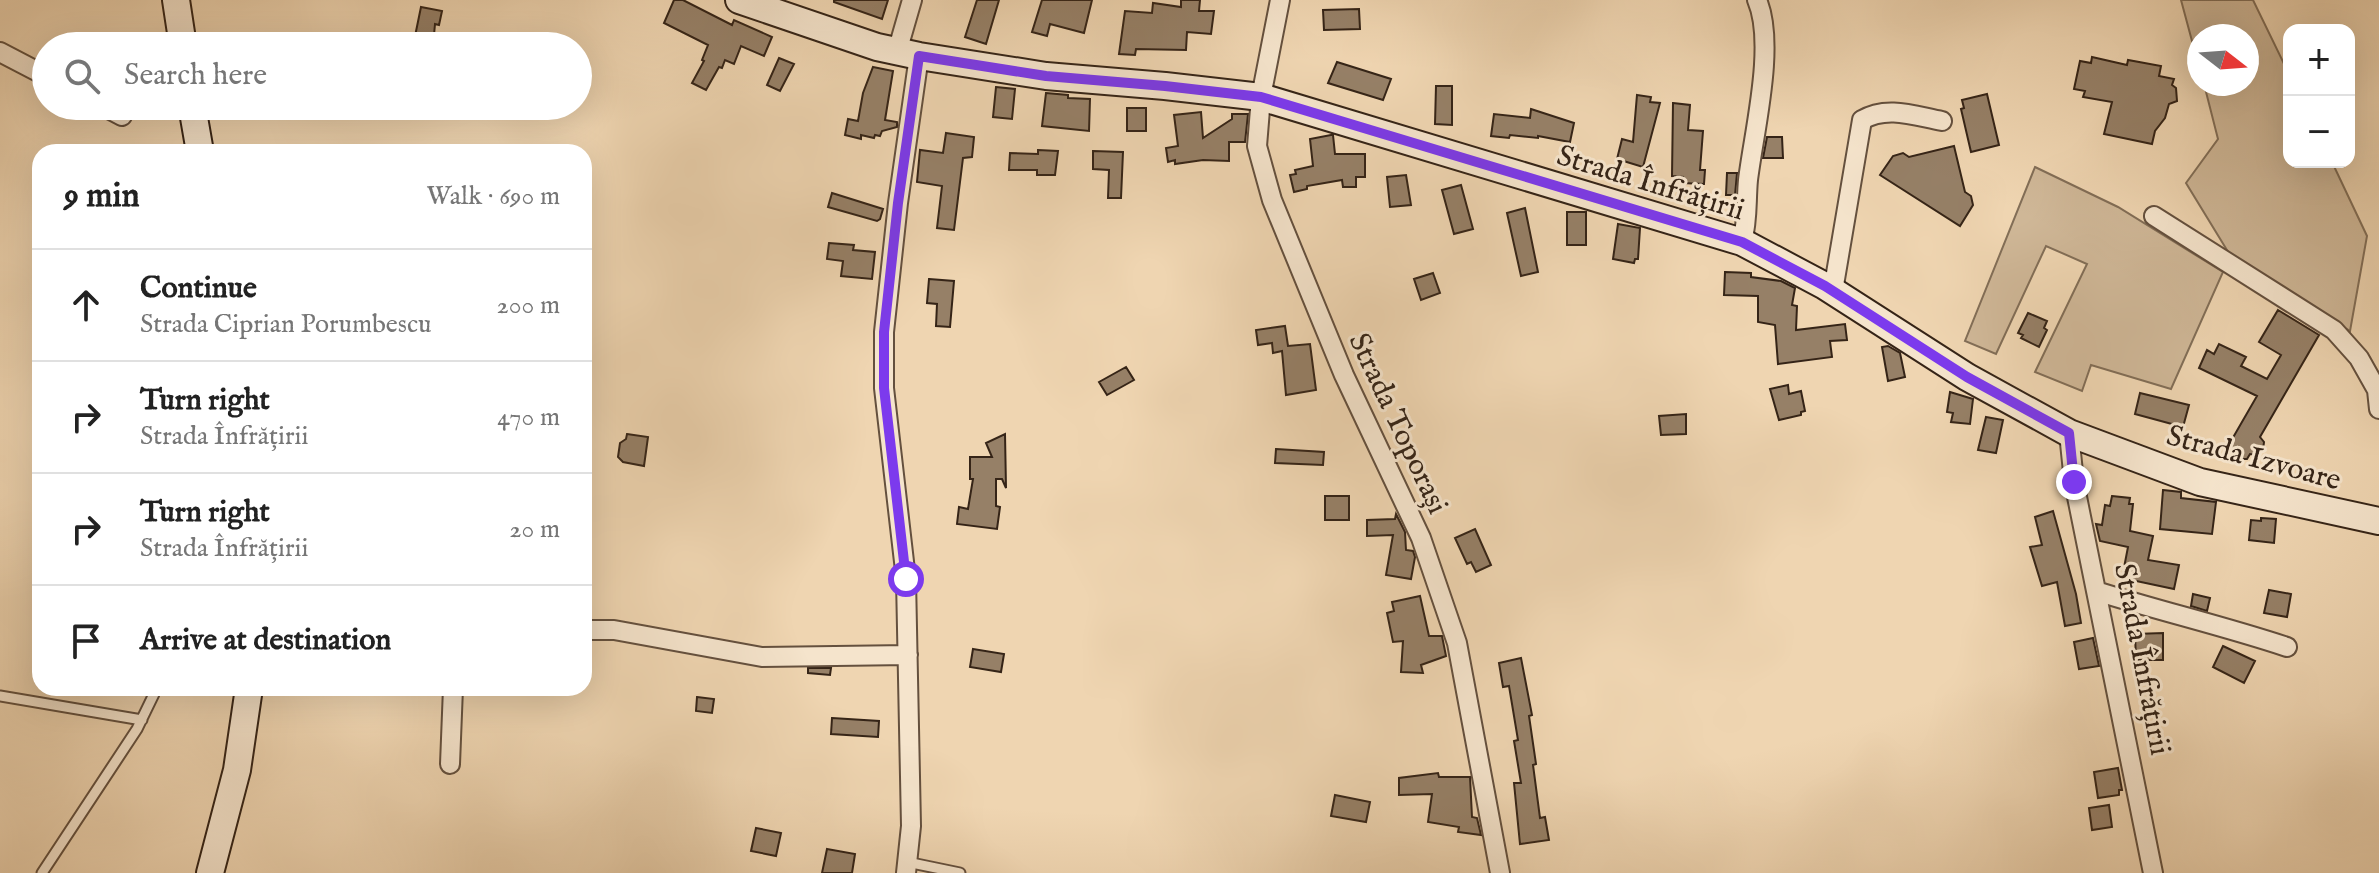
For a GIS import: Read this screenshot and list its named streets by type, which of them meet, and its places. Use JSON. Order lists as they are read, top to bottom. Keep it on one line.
{"streets":{"main road":["Strada Înfrățirii","Strada Izvoare"],"street":["Strada Toporași"]},"crossings":[["Strada Înfrățirii","Strada Toporași"],["Strada Înfrățirii","Strada Izvoare"]],"north":"right","page":{"map_buttons":["+","−"],"search":"Search here","heading":["9 min","Walk · 690 m"],"list":[["Continue","Strada Ciprian Porumbescu","200 m"],["Turn right","Strada Înfrățirii","470 m"],["Turn right","Strada Înfrățirii","20 m"],"Arrive at destination"]}}
